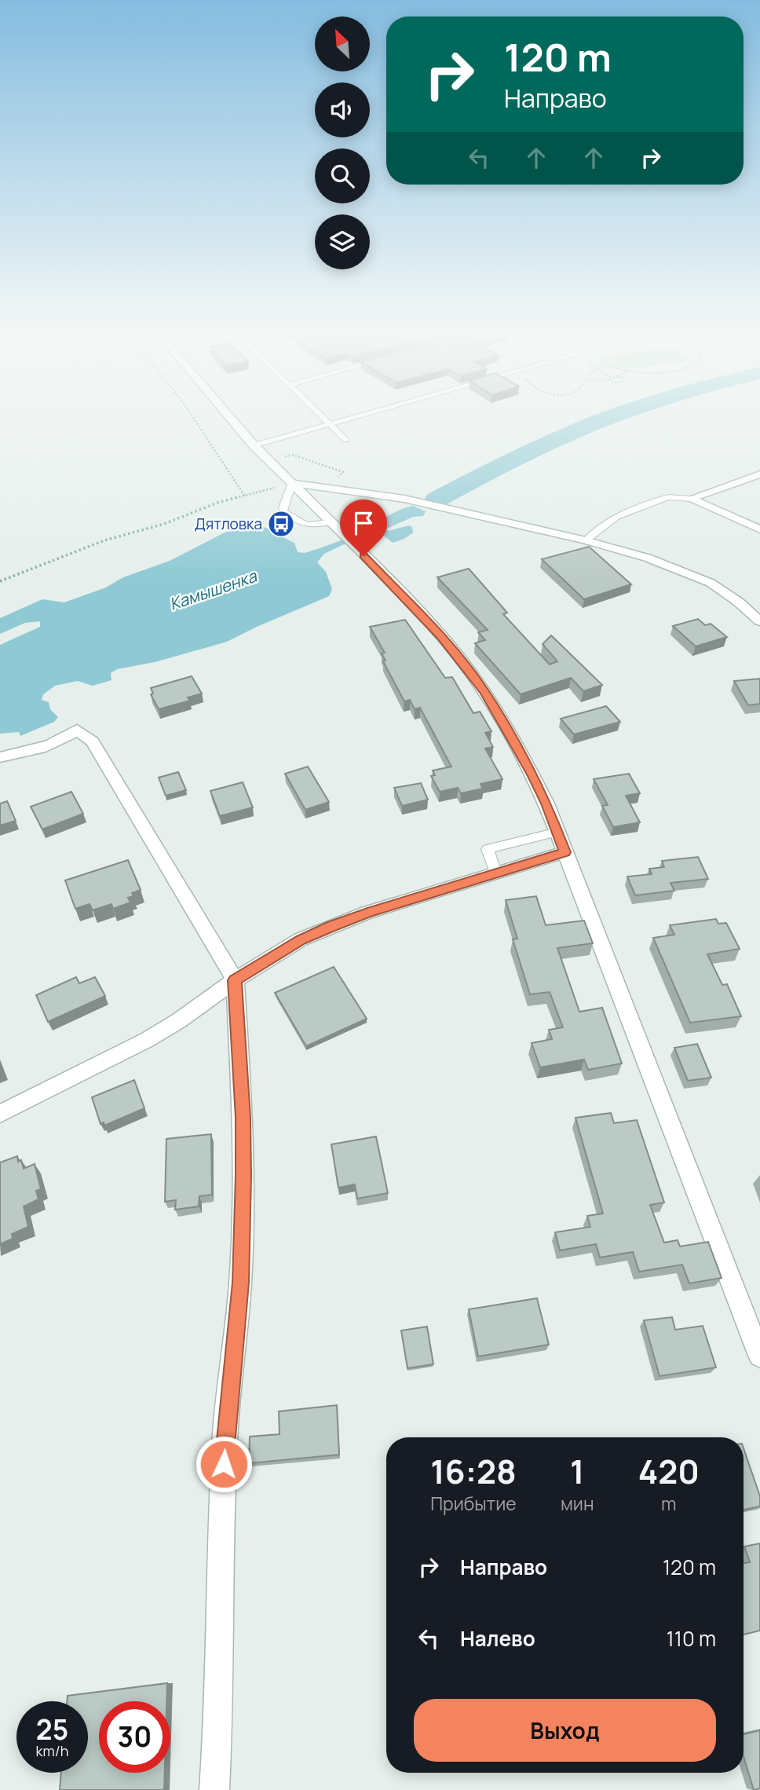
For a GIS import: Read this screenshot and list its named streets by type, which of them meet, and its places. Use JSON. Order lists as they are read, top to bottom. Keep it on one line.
{"water":["Камышенка"],"places":{"bus stop":["Дятловка"]},"north":"top left","page":{"turn":["120 m","Направо"],"eta":["16:28","Прибытие","1","мин","420","m"],"list":[{"name":"Направо","value":"120 m"},{"name":"Налево","value":"110 m"}],"buttons":"Выход","speed":"25 km/h","limit":"30"}}
